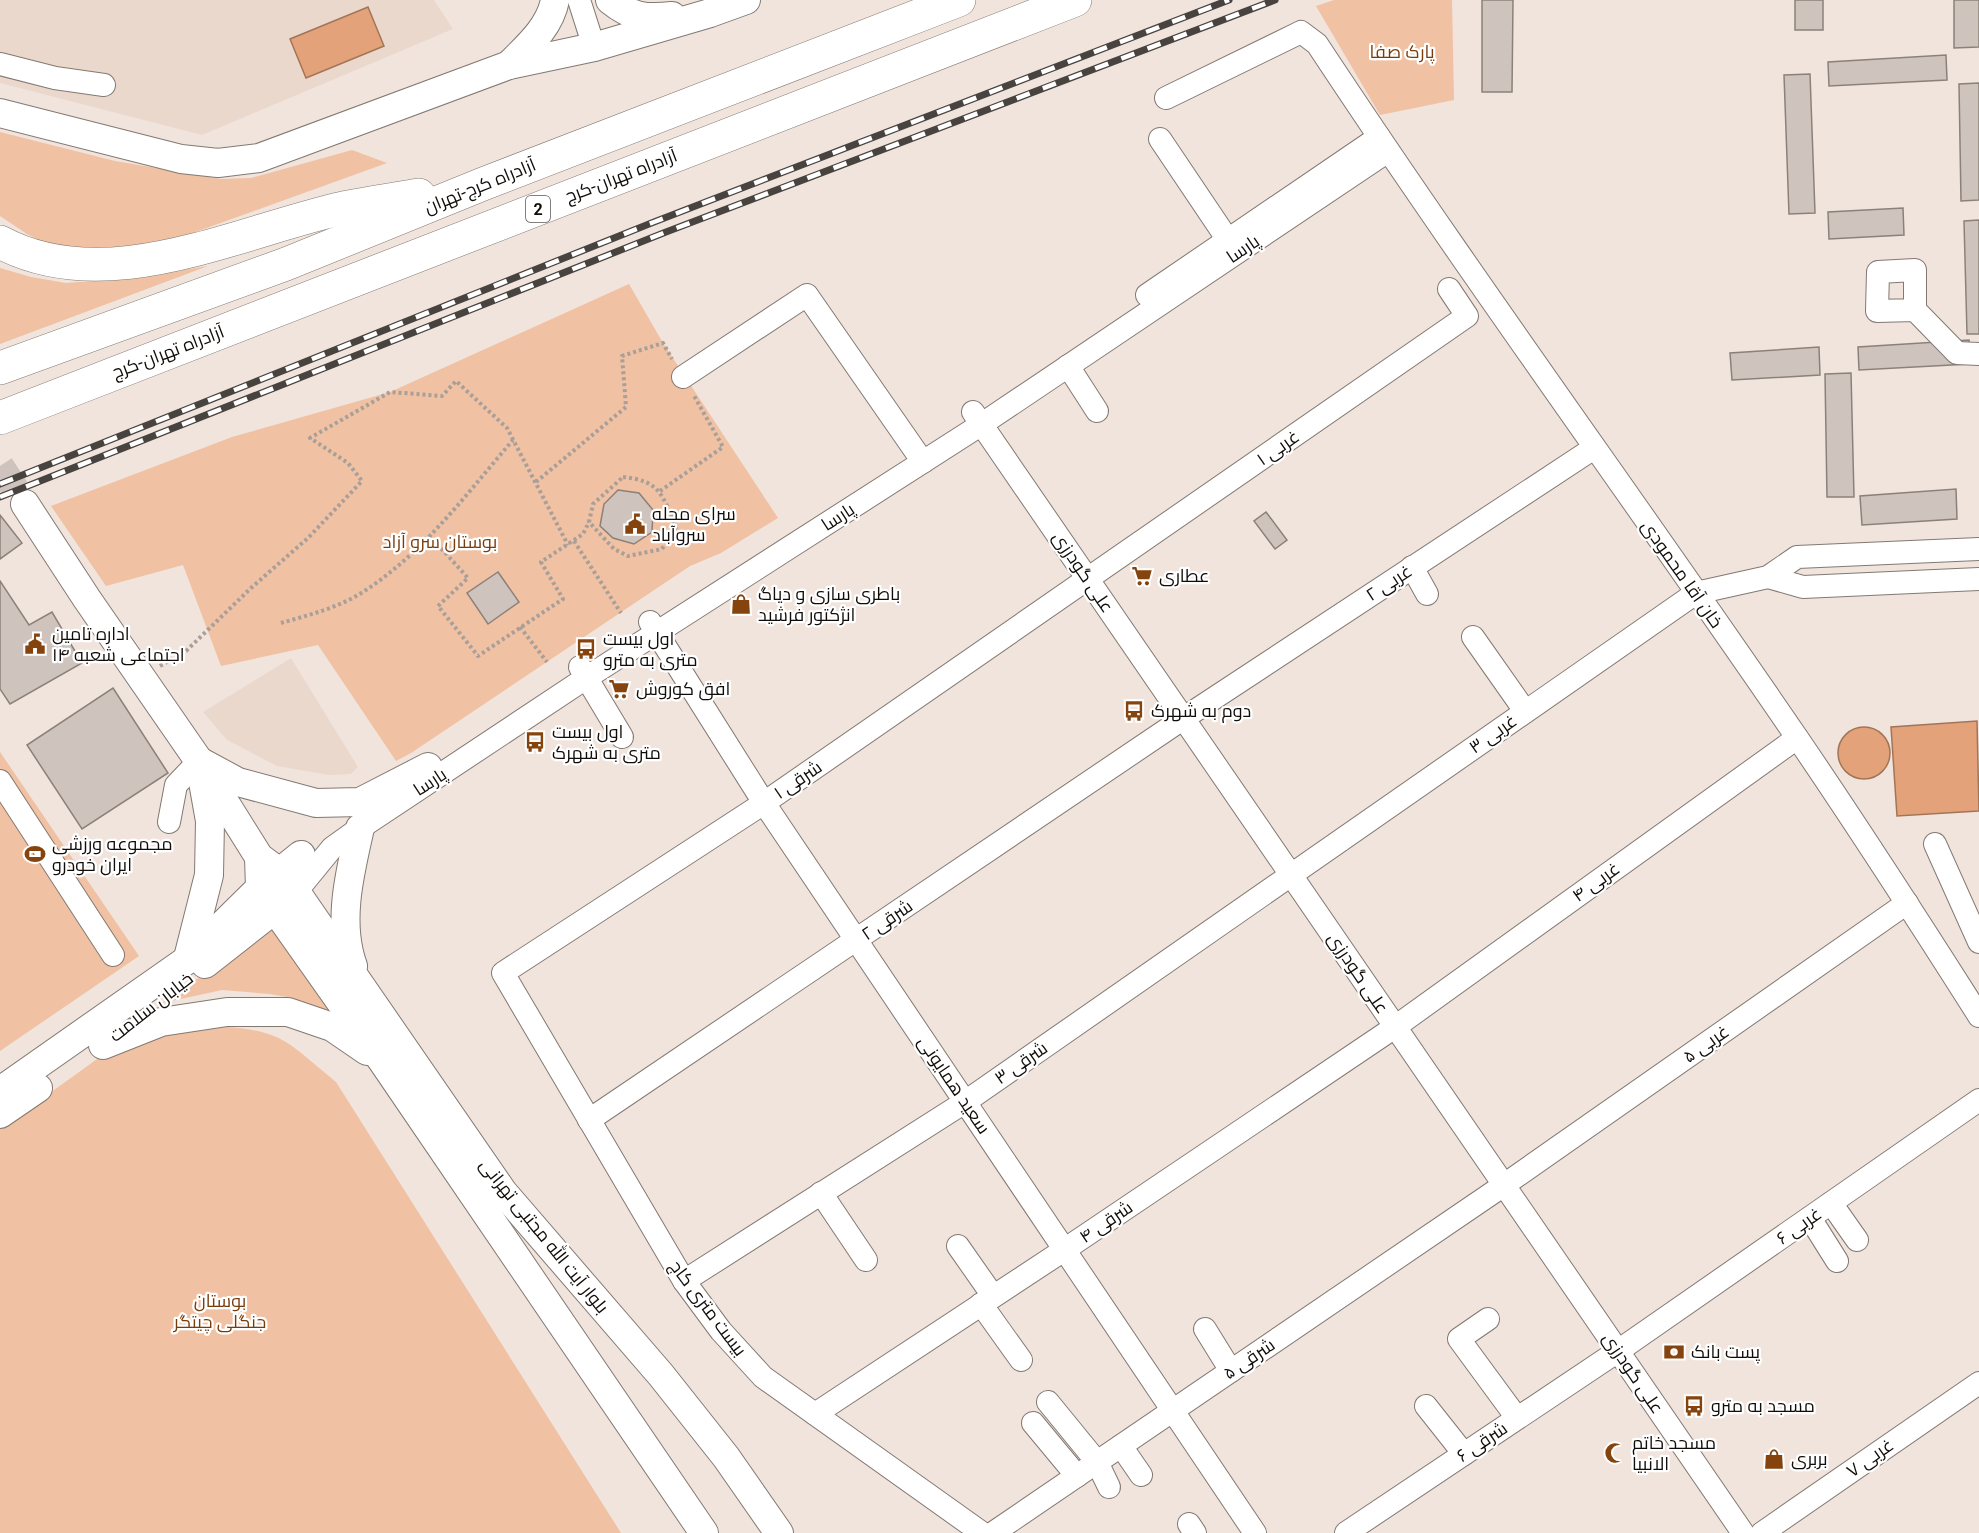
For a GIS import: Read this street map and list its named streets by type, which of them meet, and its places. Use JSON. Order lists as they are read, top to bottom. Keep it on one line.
{"streets":{"highway":["آزادراه تهران-کرج","آزادراه کرج-تهران","2"],"main road":["خیابان سلامت","بلوار آیت الله مجتبی تهرانی"],"street":["پارسا","۱ غربی","علی گودرزی","خان آقا محمودی","۲ غربی","۳ غربی","۱ شرقی","۴ غربی","۲ شرقی","۵ غربی","۳ شرقی","سعید همایونی","۴ شرقی","۶ غربی","بیست متری کاج","۵ شرقی","۶ شرقی","۷ غربی"]},"crossings":[["پارسا","علی گودرزی"],["پارسا","خان آقا محمودی"],["پارسا","خیابان سلامت"],["پارسا","سعید همایونی"],["پارسا","بلوار آیت الله مجتبی تهرانی"],["۱ غربی","علی گودرزی"],["۱ غربی","۱ شرقی"],["علی گودرزی","۲ غربی"],["علی گودرزی","۳ غربی"],["علی گودرزی","۱ شرقی"],["علی گودرزی","۴ غربی"],["علی گودرزی","۲ شرقی"],["علی گودرزی","۵ غربی"],["علی گودرزی","۳ شرقی"],["علی گودرزی","۴ شرقی"],["علی گودرزی","۶ غربی"],["علی گودرزی","۵ شرقی"],["علی گودرزی","۶ شرقی"],["خان آقا محمودی","۲ غربی"],["خان آقا محمودی","۳ غربی"],["خان آقا محمودی","۴ غربی"],["خان آقا محمودی","۵ غربی"],["۲ غربی","۲ شرقی"],["۳ غربی","۳ شرقی"],["۱ شرقی","سعید همایونی"],["۱ شرقی","بیست متری کاج"],["۴ غربی","۴ شرقی"],["۲ شرقی","سعید همایونی"],["۲ شرقی","بیست متری کاج"],["خیابان سلامت","بلوار آیت الله مجتبی تهرانی"],["۵ غربی","۵ شرقی"],["۳ شرقی","سعید همایونی"],["۳ شرقی","بیست متری کاج"],["سعید همایونی","۴ شرقی"],["سعید همایونی","۵ شرقی"],["۴ شرقی","بیست متری کاج"],["۶ غربی","۶ شرقی"]],"parks":["پارک صفا","بوستان سرو آزاد","بوستان جنگلی چیتگر"],"places":{"public building":["سرای محله سروآباد","اداره تامین اجتماعی شعبه ۱۴"],"supermarket":["عطاری","افق کوروش"],"shop":["باطری سازی و دیاگ انژکتور فرشید","بربری"],"bus stop":["اول بیست متری به مترو","دوم به شهرک","اول بیست متری به شهرک","مسجد به مترو"],"sports":["مجموعه ورزشی ایران خودرو"],"bank":["پست بانک"],"mosque":["مسجد خاتم الانبیا"]}}
